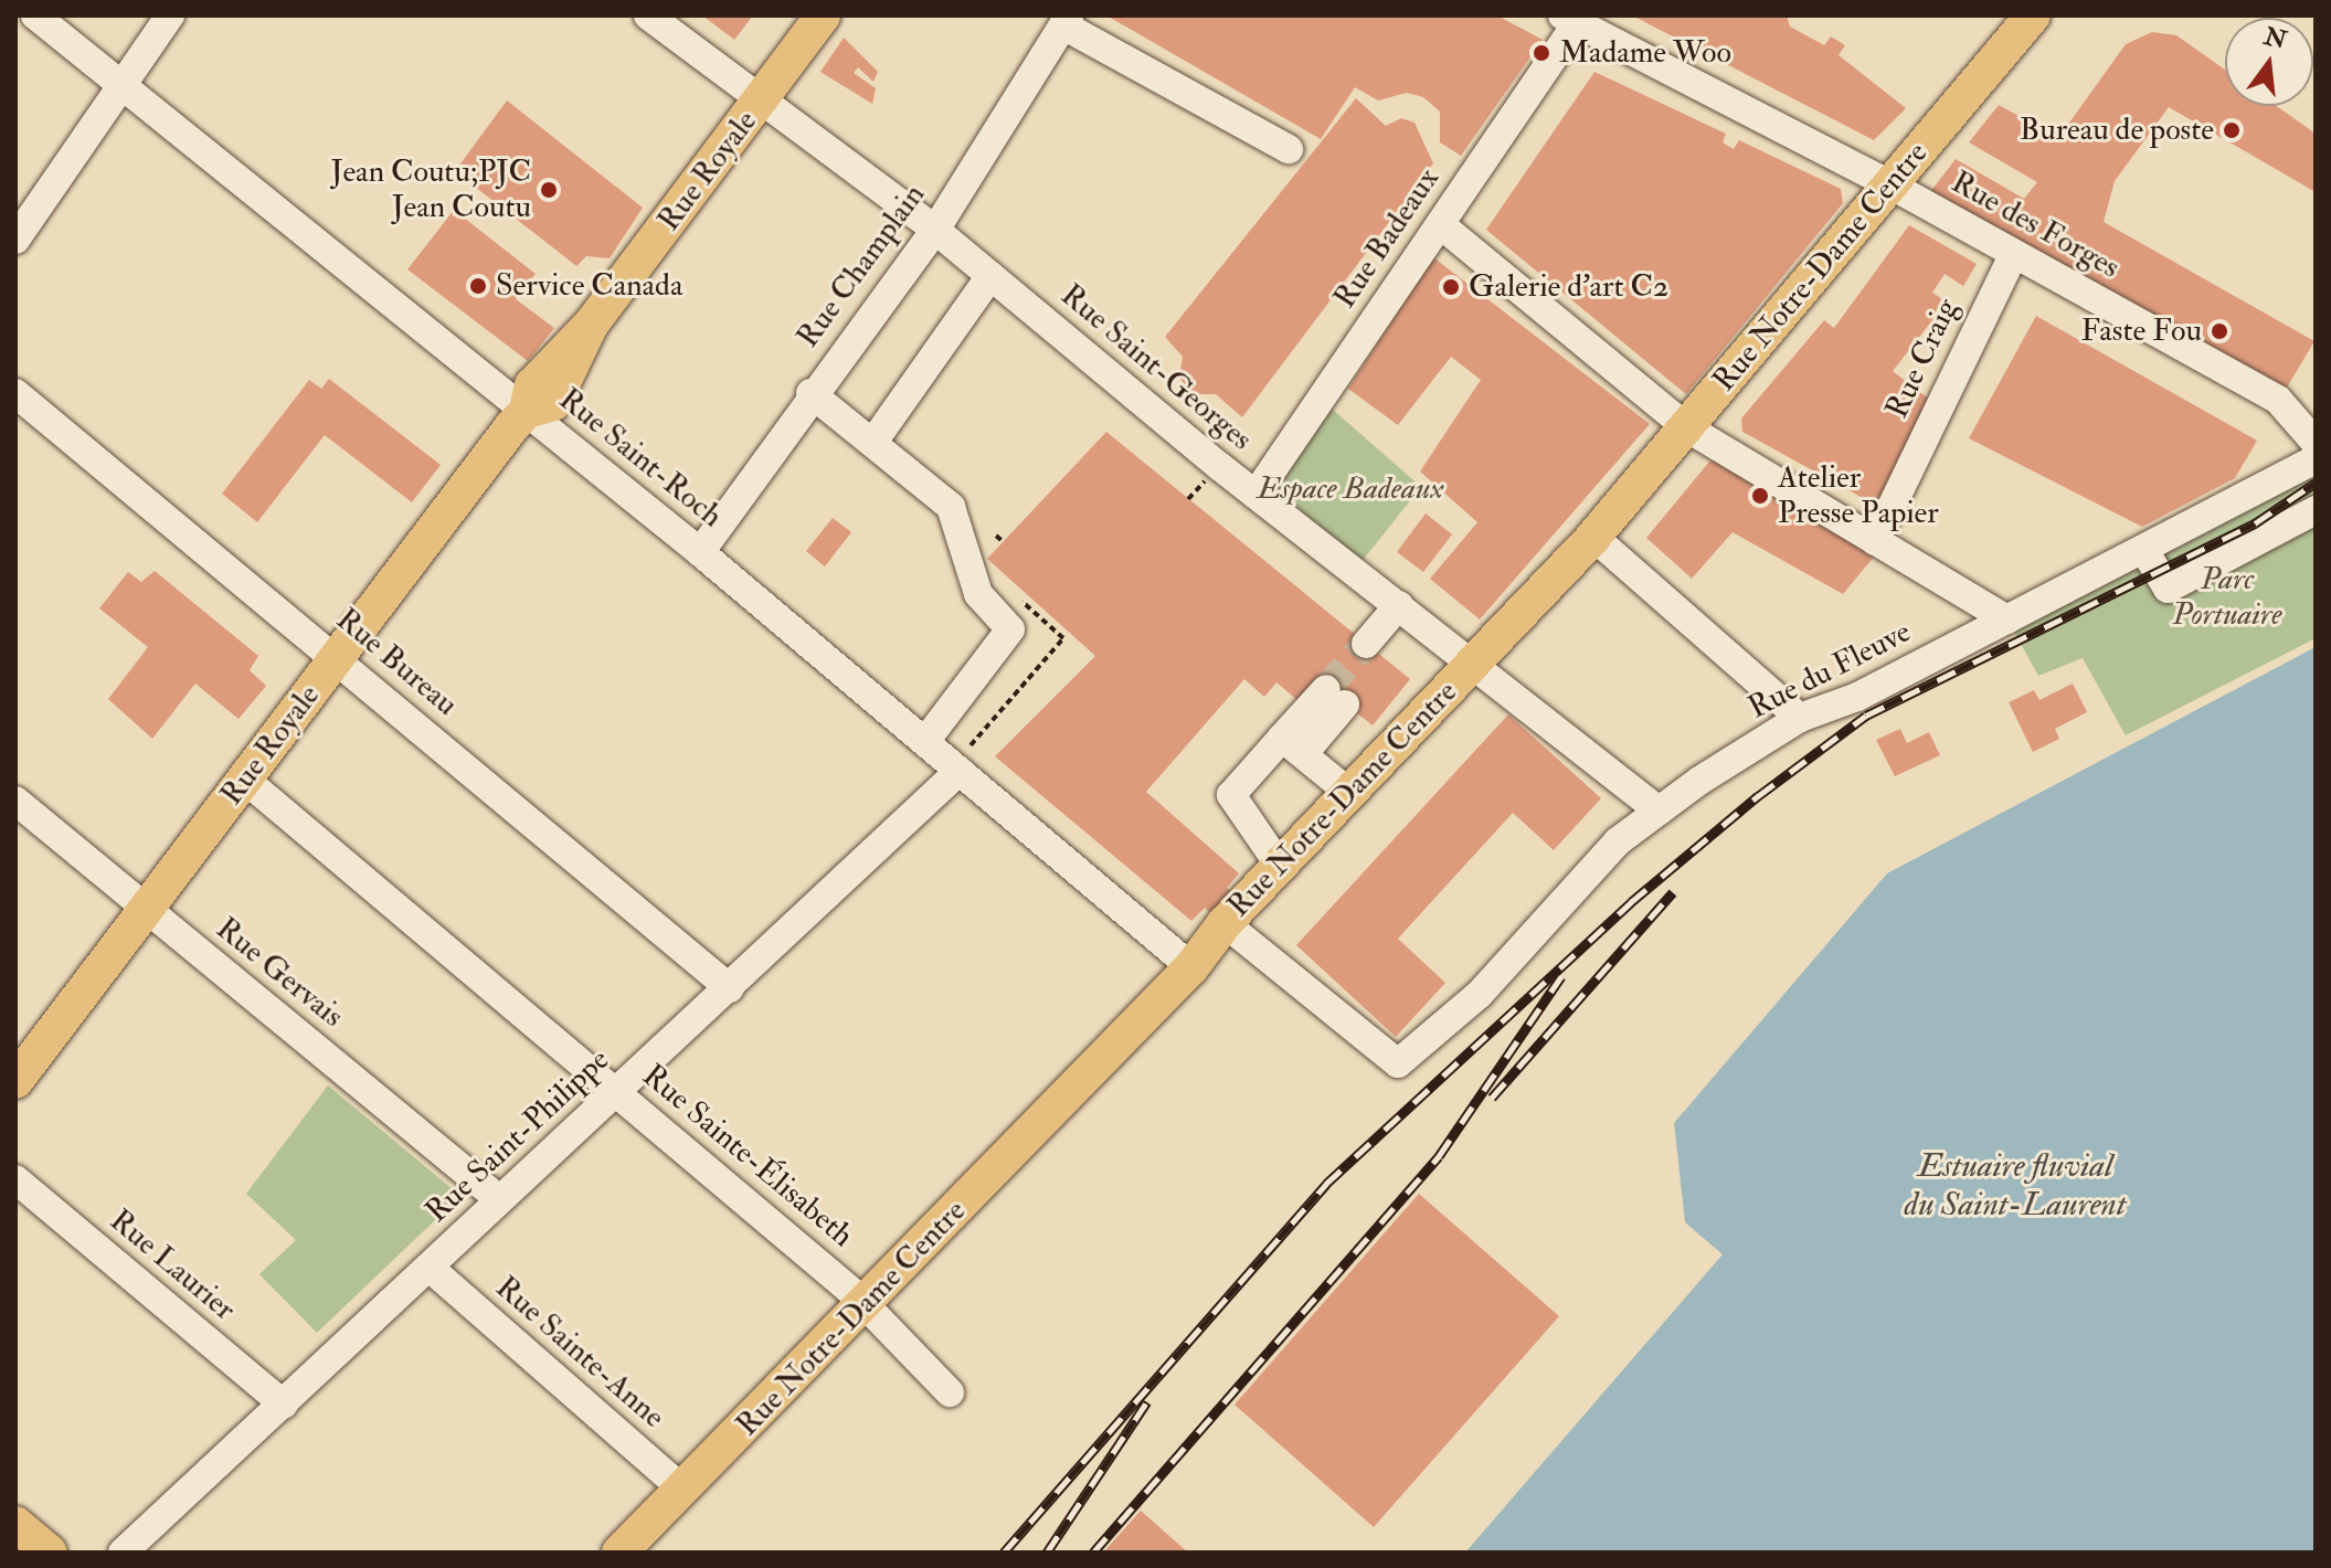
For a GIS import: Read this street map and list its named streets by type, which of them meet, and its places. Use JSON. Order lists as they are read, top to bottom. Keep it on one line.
{"streets":{"main road":["Rue Royale","Rue Notre-Dame Centre"],"street":["Rue des Forges","Rue Badeaux","Rue Champlain","Rue Craig","Rue Saint-Georges","Rue Saint-Roch","Rue Bureau","Rue du Fleuve","Rue Gervais","Rue Saint-Philippe","Rue Sainte-Élisabeth","Rue Laurier","Rue Sainte-Anne"]},"crossings":[["Rue Royale","Rue Saint-Georges"],["Rue Royale","Rue Saint-Roch"],["Rue Royale","Rue Bureau"],["Rue Royale","Rue Gervais"],["Rue Royale","Rue Sainte-Élisabeth"],["Rue des Forges","Rue Badeaux"],["Rue des Forges","Rue Notre-Dame Centre"],["Rue des Forges","Rue Craig"],["Rue des Forges","Rue du Fleuve"],["Rue Badeaux","Rue Saint-Georges"],["Rue Champlain","Rue Saint-Georges"],["Rue Champlain","Rue Saint-Roch"],["Rue Notre-Dame Centre","Rue Saint-Georges"],["Rue Notre-Dame Centre","Rue Saint-Roch"],["Rue Notre-Dame Centre","Rue du Fleuve"],["Rue Notre-Dame Centre","Rue Sainte-Élisabeth"],["Rue Notre-Dame Centre","Rue Sainte-Anne"],["Rue Saint-Georges","Rue du Fleuve"],["Rue Saint-Roch","Rue Saint-Philippe"],["Rue Bureau","Rue Saint-Philippe"],["Rue Gervais","Rue Saint-Philippe"],["Rue Saint-Philippe","Rue Sainte-Élisabeth"],["Rue Saint-Philippe","Rue Laurier"],["Rue Saint-Philippe","Rue Sainte-Anne"]],"water":["Estuaire fluvial du Saint-Laurent"],"parks":["Espace Badeaux","Parc Portuaire"],"places":["Madame Woo","Bureau de poste","Jean Coutu;PJC Jean Coutu","Service Canada","Galerie d'art C2","Faste Fou","Atelier Presse Papier"],"north":"top"}
